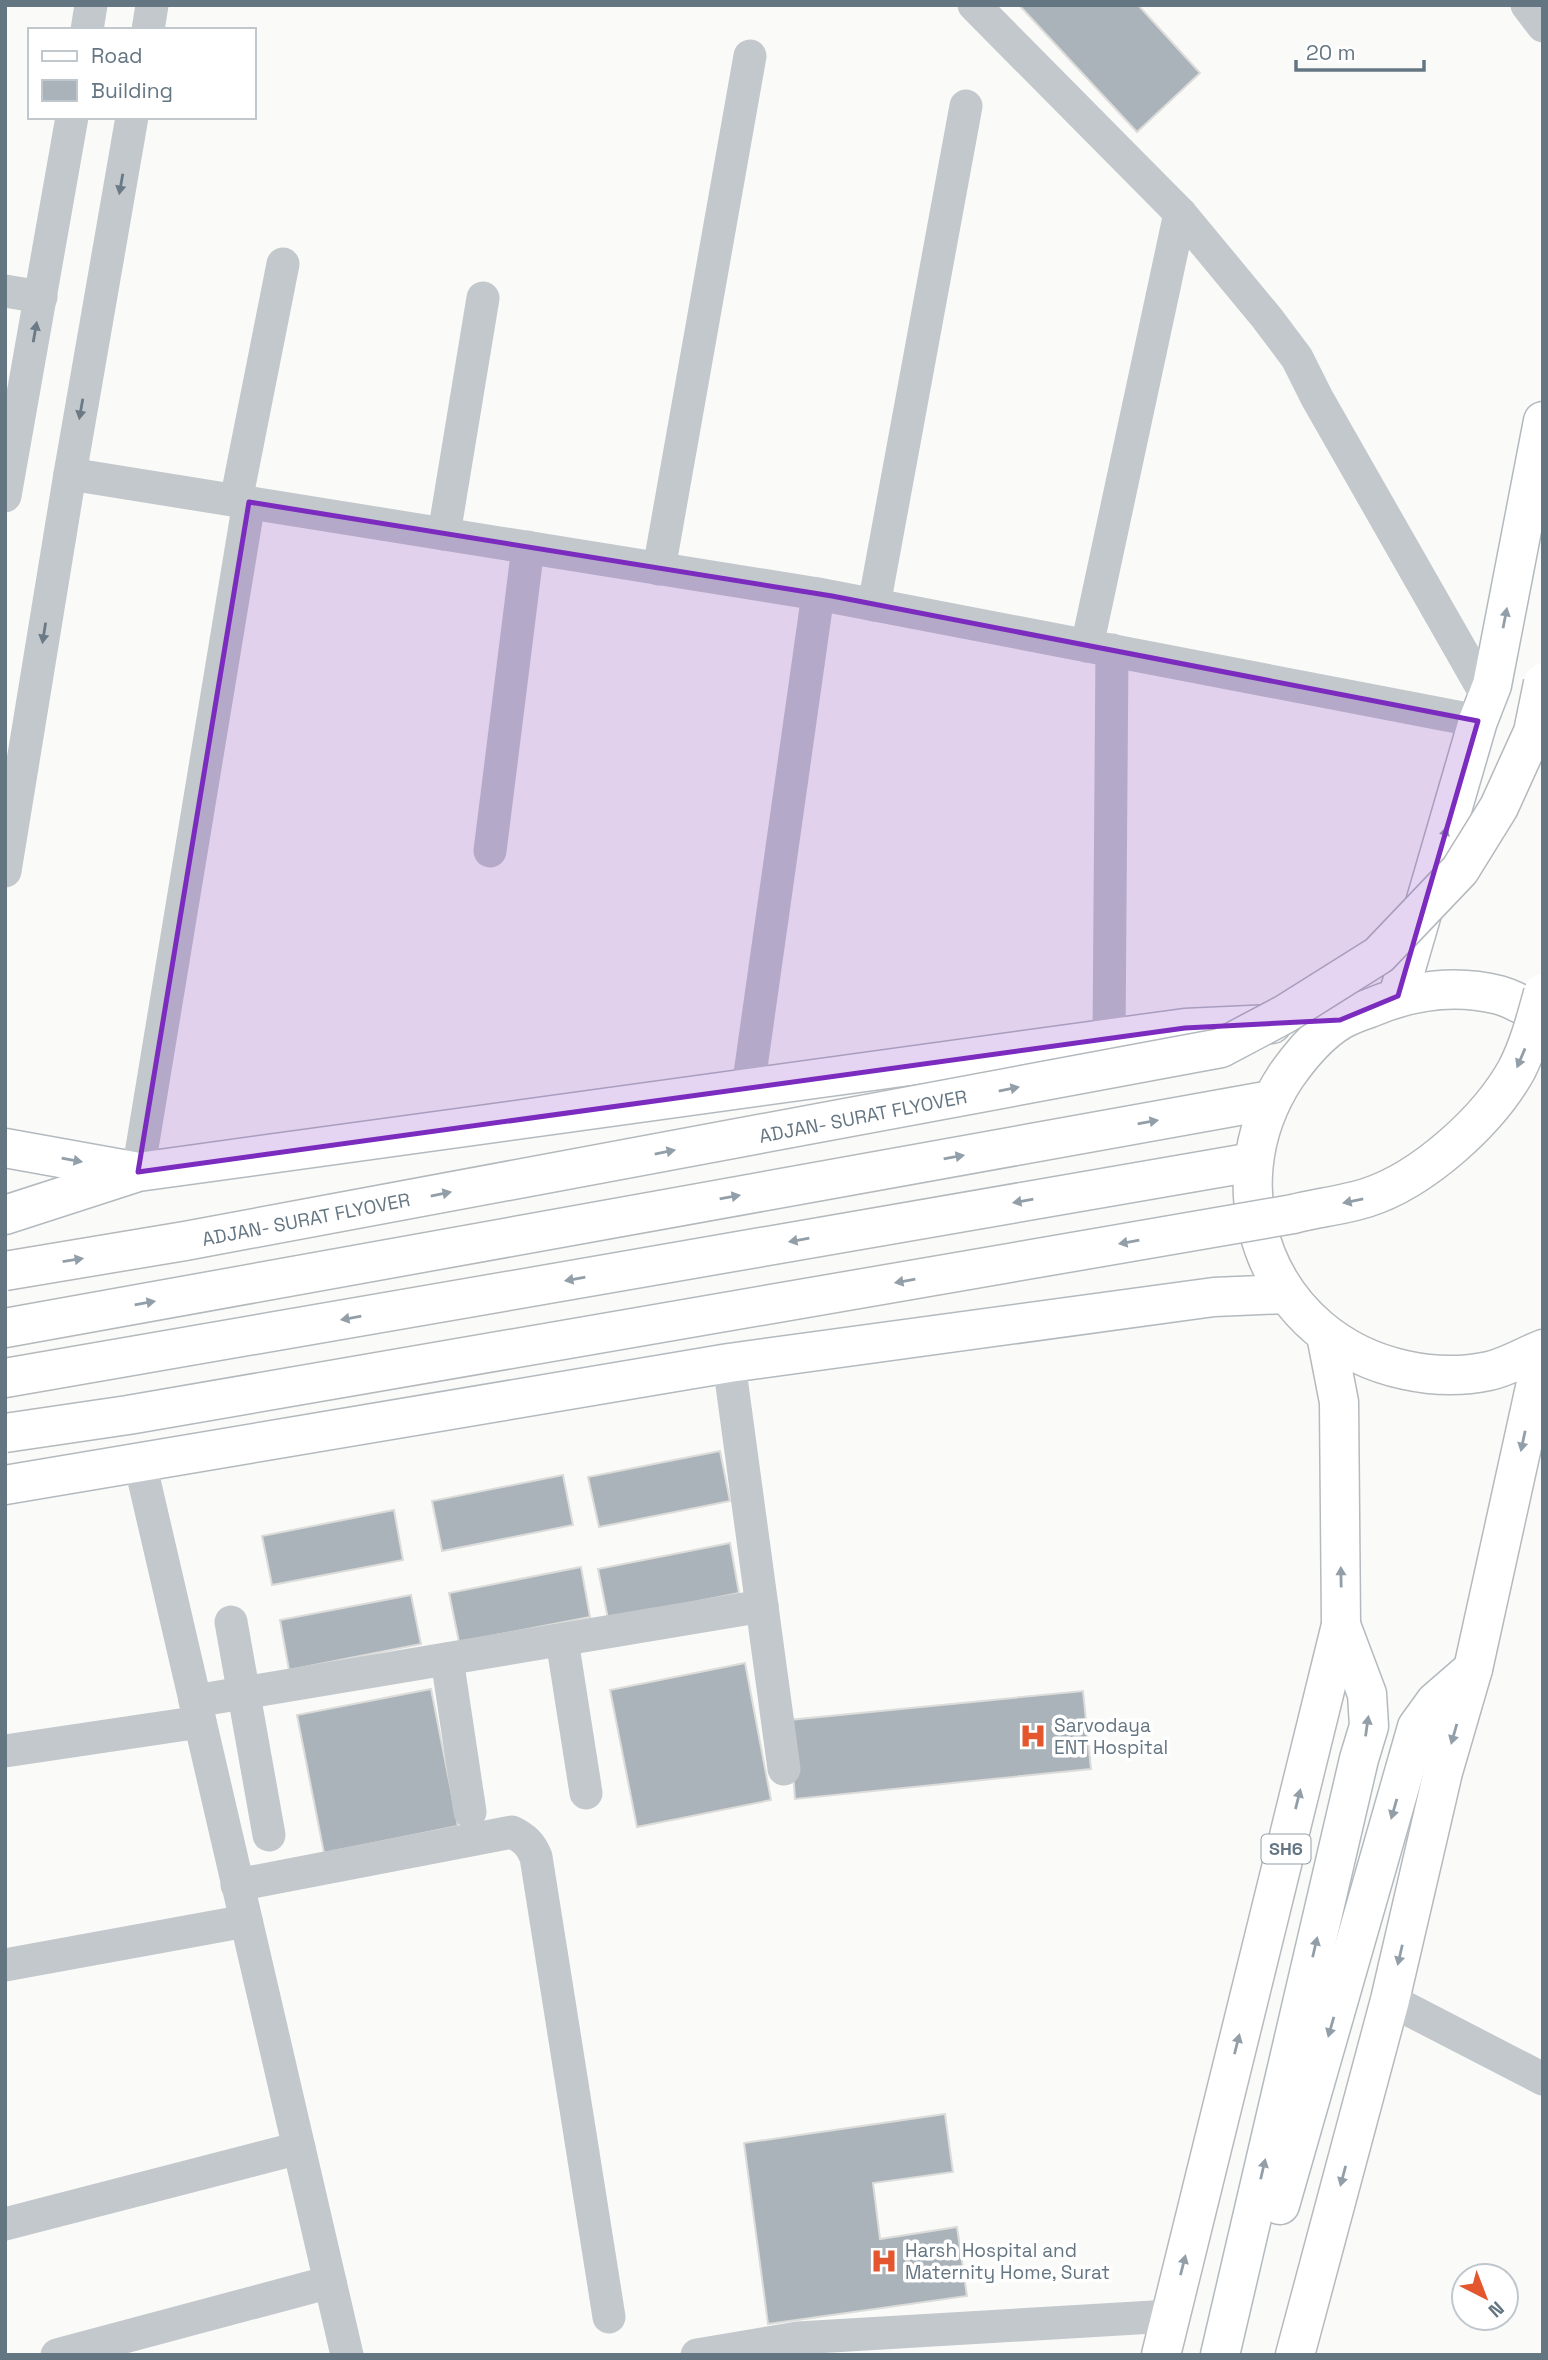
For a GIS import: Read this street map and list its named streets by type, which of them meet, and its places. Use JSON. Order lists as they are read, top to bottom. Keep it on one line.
{"streets":{"main road":["ADJAN- SURAT FLYOVER","SH6"]},"places":{"hospital":["Sarvodaya ENT Hospital","Harsh Hospital and Maternity Home, Surat"]},"legend":["Road","Building"],"scale_bar":"20 m","north":"bottom right"}
